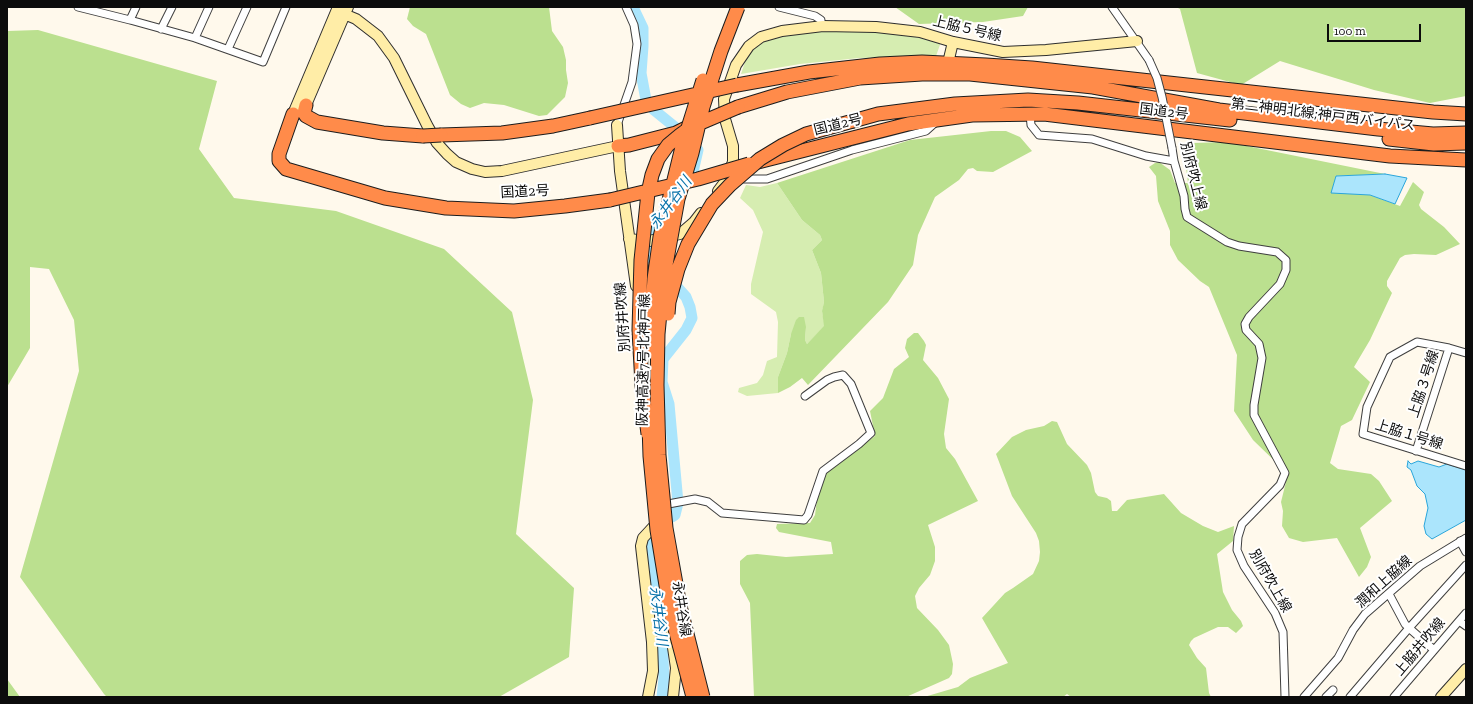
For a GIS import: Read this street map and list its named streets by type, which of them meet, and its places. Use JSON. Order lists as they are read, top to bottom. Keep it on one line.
{"streets":{"highway":["国道2号","第二神明北線;神戸西バイパス","阪神高速7号北神戸線"],"street":["上脇５号線","別府吹上線","別府井吹線","上脇３号線","上脇１号線","潤和上脇線","永井谷線","上脇井吹線"]},"crossings":[["上脇５号線","別府吹上線"],["上脇５号線","別府井吹線"],["第二神明北線;神戸西バイパス","阪神高速7号北神戸線"],["別府井吹線","永井谷線"],["上脇３号線","上脇１号線"]],"water":["永井谷川"],"scale_bar":"100 m"}
